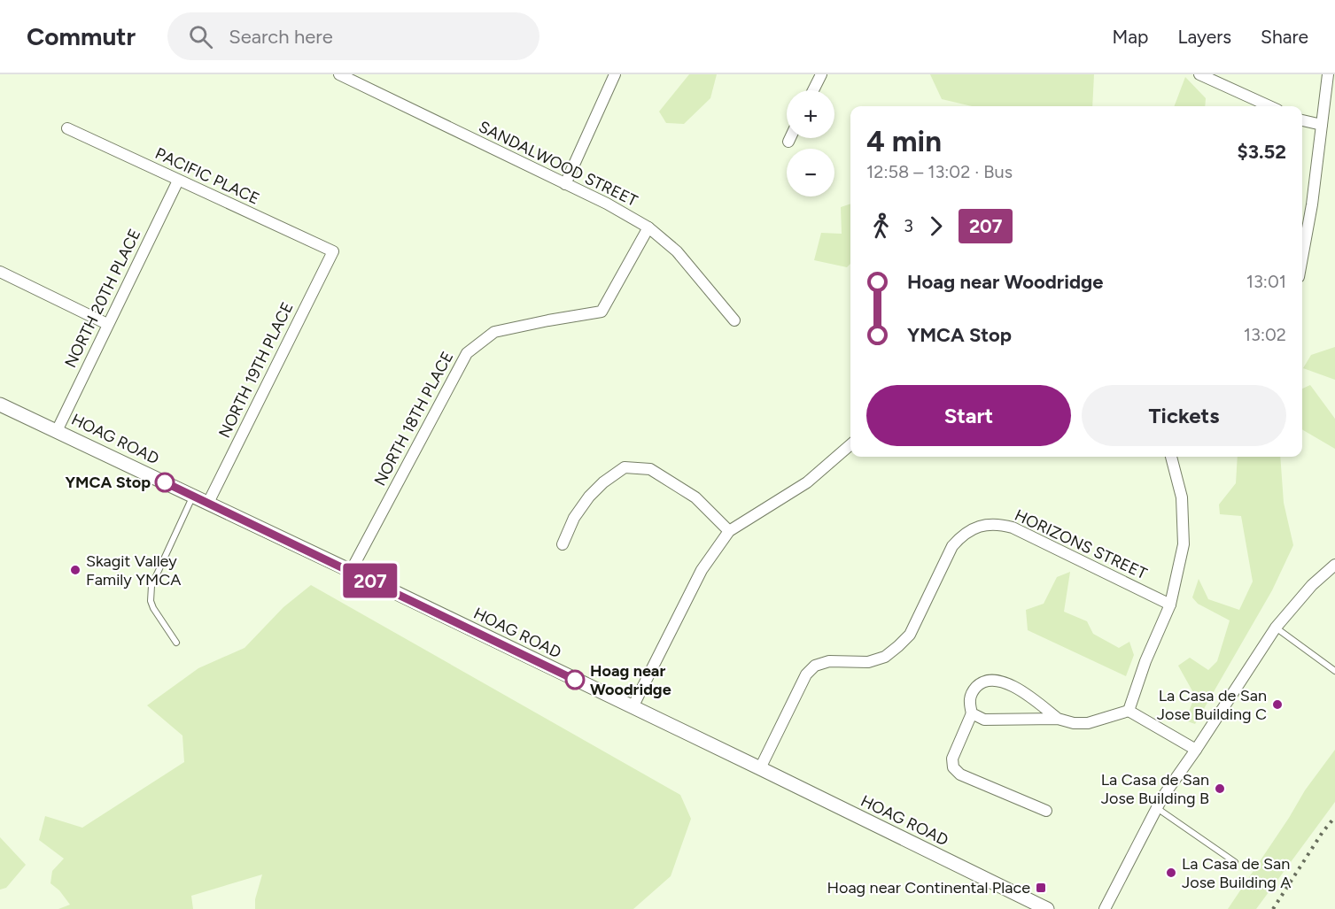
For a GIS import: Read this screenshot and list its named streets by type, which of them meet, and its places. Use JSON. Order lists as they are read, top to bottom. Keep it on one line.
{"streets":{"street":["SANDALWOOD STREET","PACIFIC PLACE","NORTH 20TH PLACE","NORTH 19TH PLACE","NORTH 18TH PLACE","HOAG ROAD","HORIZONS STREET"]},"crossings":[["SANDALWOOD STREET","NORTH 18TH PLACE"],["PACIFIC PLACE","NORTH 20TH PLACE"],["PACIFIC PLACE","NORTH 19TH PLACE"],["NORTH 20TH PLACE","HOAG ROAD"],["NORTH 19TH PLACE","HOAG ROAD"],["NORTH 18TH PLACE","HOAG ROAD"],["HOAG ROAD","HORIZONS STREET"]],"places":{"other":["YMCA Stop","Skagit Valley Family YMCA","Hoag near Woodridge","La Casa de San Jose Building C","La Casa de San Jose Building B","La Casa de San Jose Building A"],"transit":["Hoag near Continental Place"]},"lines":["bus line 207"],"page":{"header":"Commutr","search":"Search here","nav":["Map","Layers","Share"],"on_map":"207","map_buttons":["+","−"],"heading":["4 min","12:58 – 13:02 · Bus","$3.52"],"legs":["3","207"],"list":[{"name":"Hoag near Woodridge","value":"13:01"},{"name":"YMCA Stop","value":"13:02"}],"buttons":["Start","Tickets"]}}
